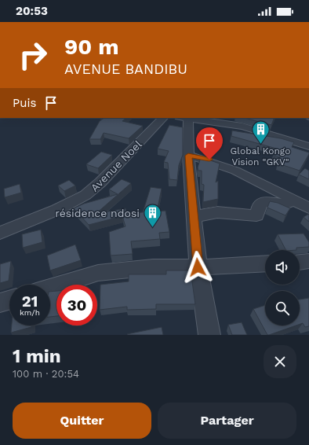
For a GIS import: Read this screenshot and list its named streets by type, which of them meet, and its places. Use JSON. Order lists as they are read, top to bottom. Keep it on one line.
{"streets":{"street":["Avenue Noel"]},"places":{"building":["Global Kongo Vision \"GKV\"","résidence ndosi"]},"page":{"status":"20:53","turn":["90 m","AVENUE BANDIBU"],"then":"Puis","speed":"21 km/h","limit":"30","heading":["1 min","100 m · 20:54"],"buttons":["Quitter","Partager"]}}
